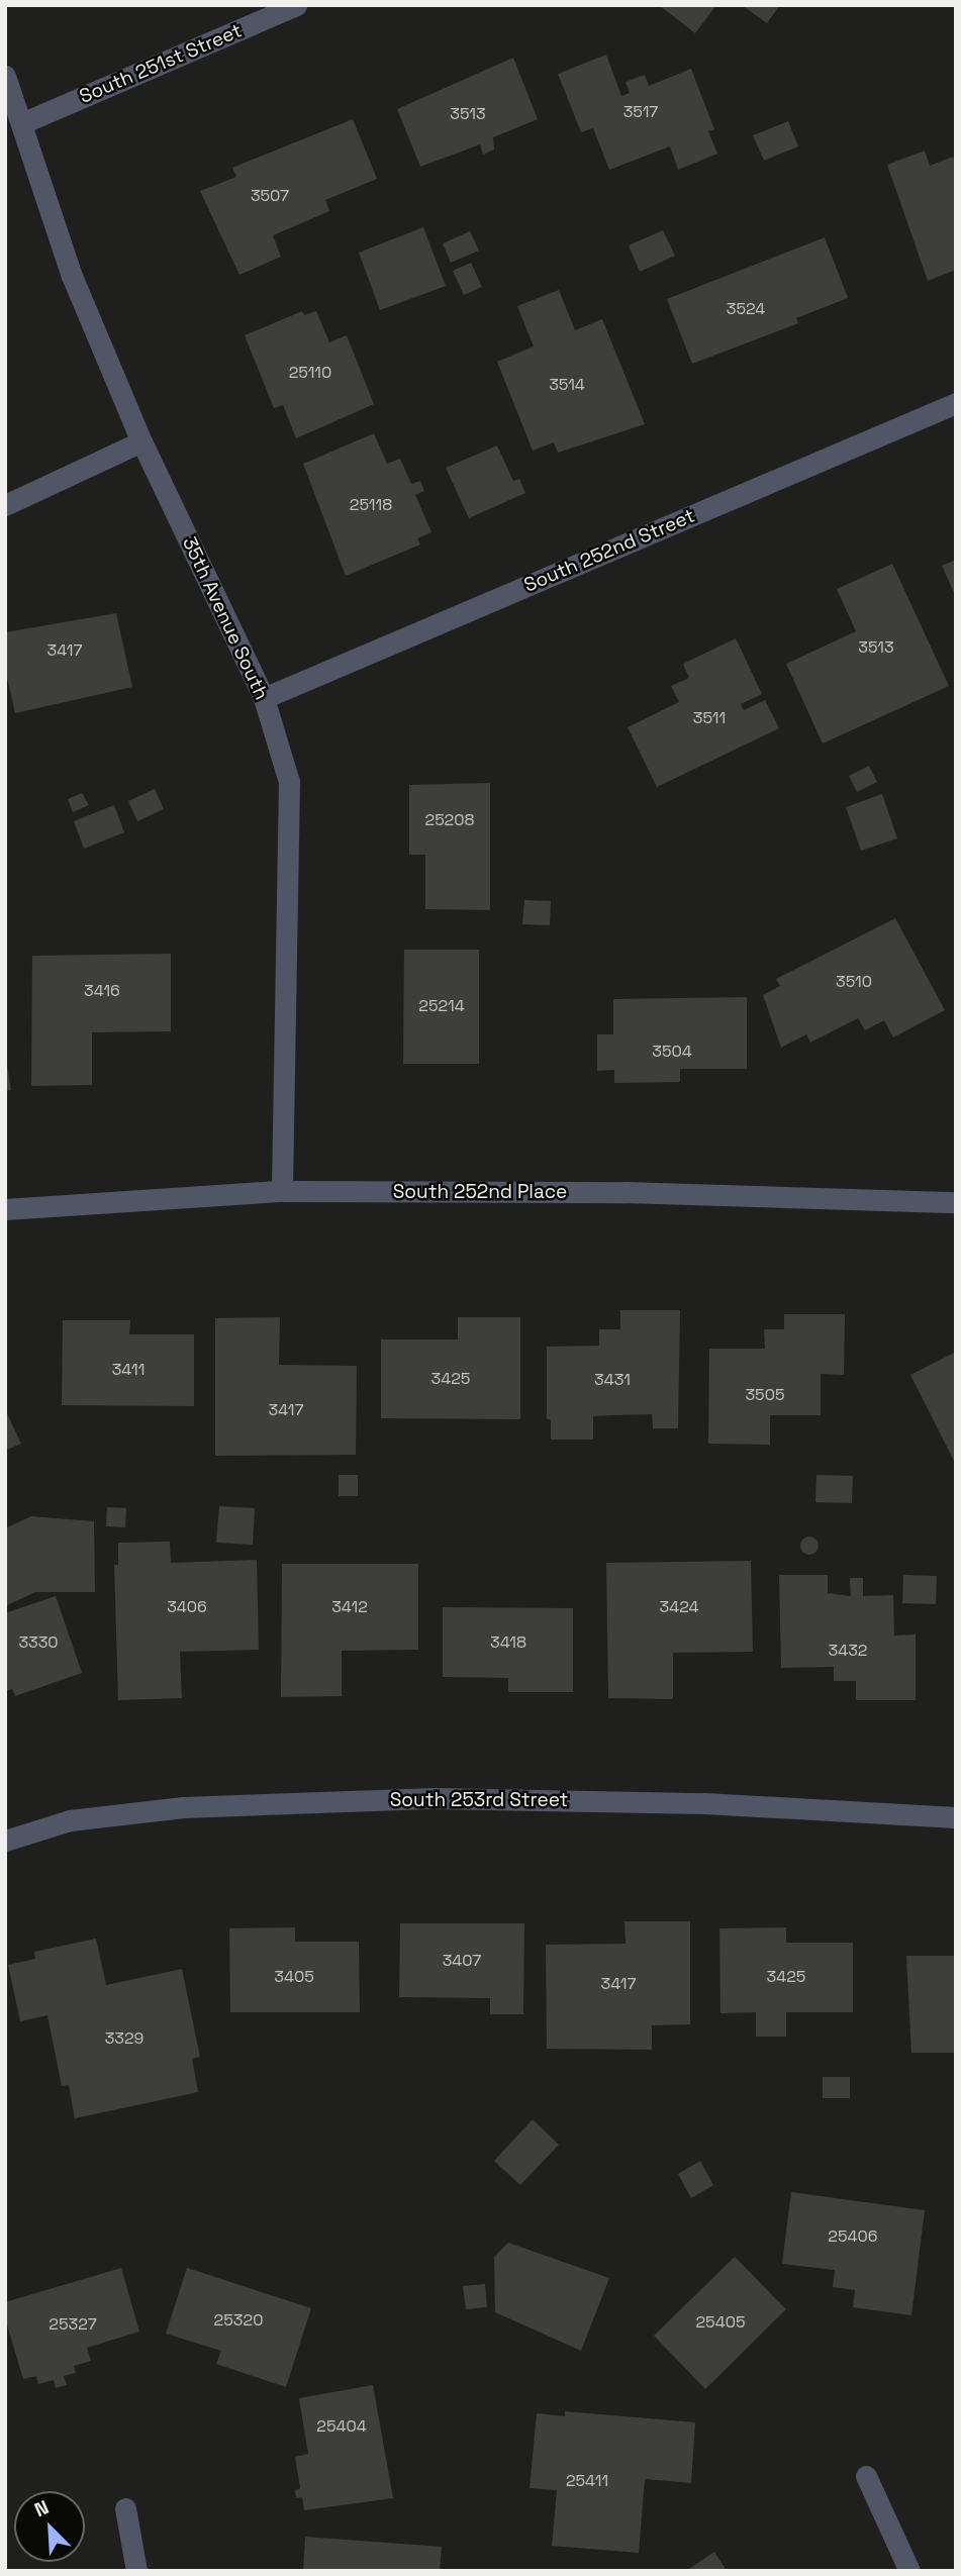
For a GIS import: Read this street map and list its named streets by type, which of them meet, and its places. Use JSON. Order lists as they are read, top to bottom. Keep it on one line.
{"streets":{"street":["South 251st Street","South 252nd Street","35th Avenue South","South 252nd Place","South 253rd Street"]},"crossings":[["South 251st Street","35th Avenue South"],["South 252nd Street","35th Avenue South"],["35th Avenue South","South 252nd Place"]],"house_numbers":["3517","3513","3507","3524","25110","3514","25118","3513","3417","3511","25208","3510","3416","25214","3504","3411","3425","3431","3505","3417","3406","3412","3424","3330","3418","3432","3407","3405","3425","3417","3329","25406","25320","25405","25327","25404","25411"],"north":"top left"}
